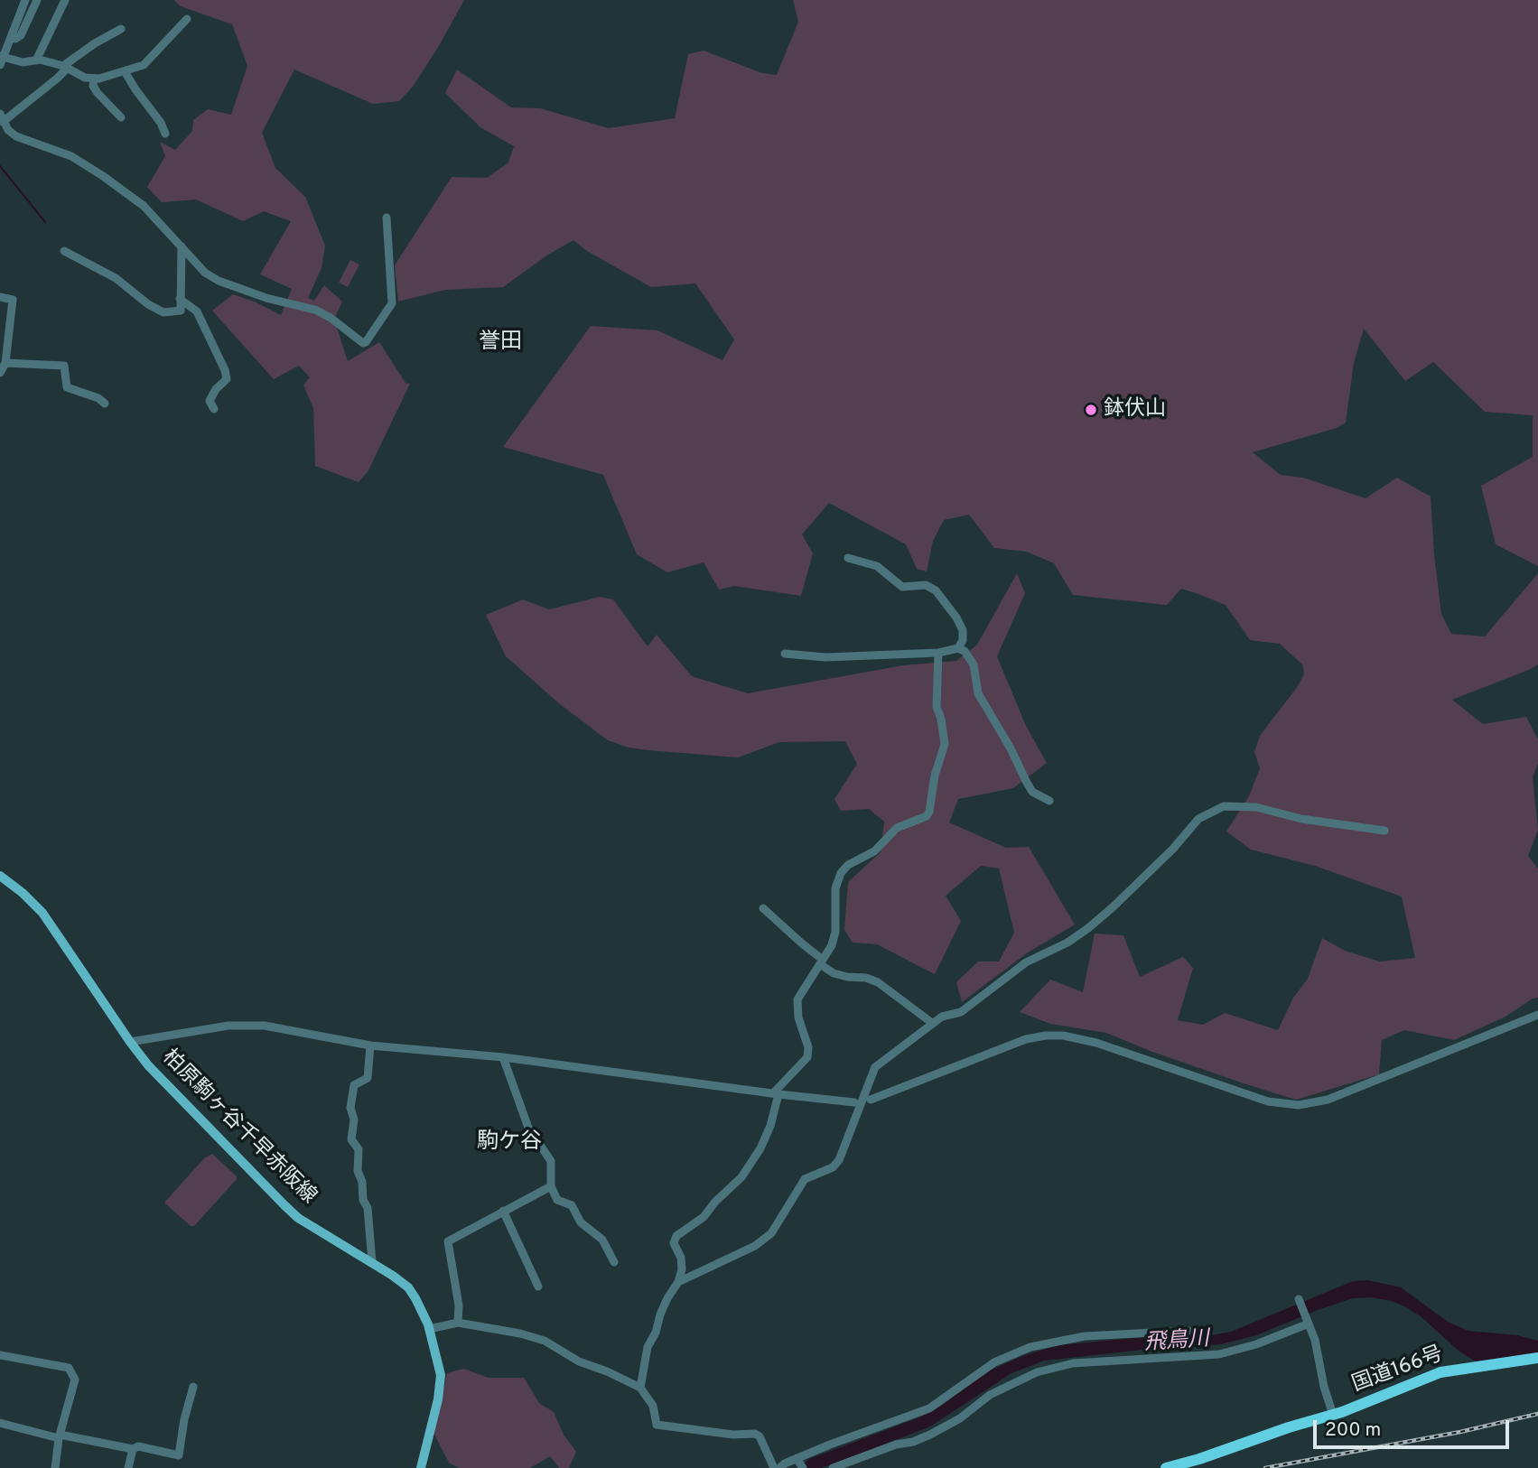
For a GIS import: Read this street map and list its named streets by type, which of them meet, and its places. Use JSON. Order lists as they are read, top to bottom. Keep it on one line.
{"streets":{"highway":["国道166号"],"main road":["柏原駒ヶ谷千早赤阪線"]},"districts":["誉田","駒ケ谷"],"water":["飛鳥川"],"places":["鉢伏山"],"scale_bar":"200 m"}
